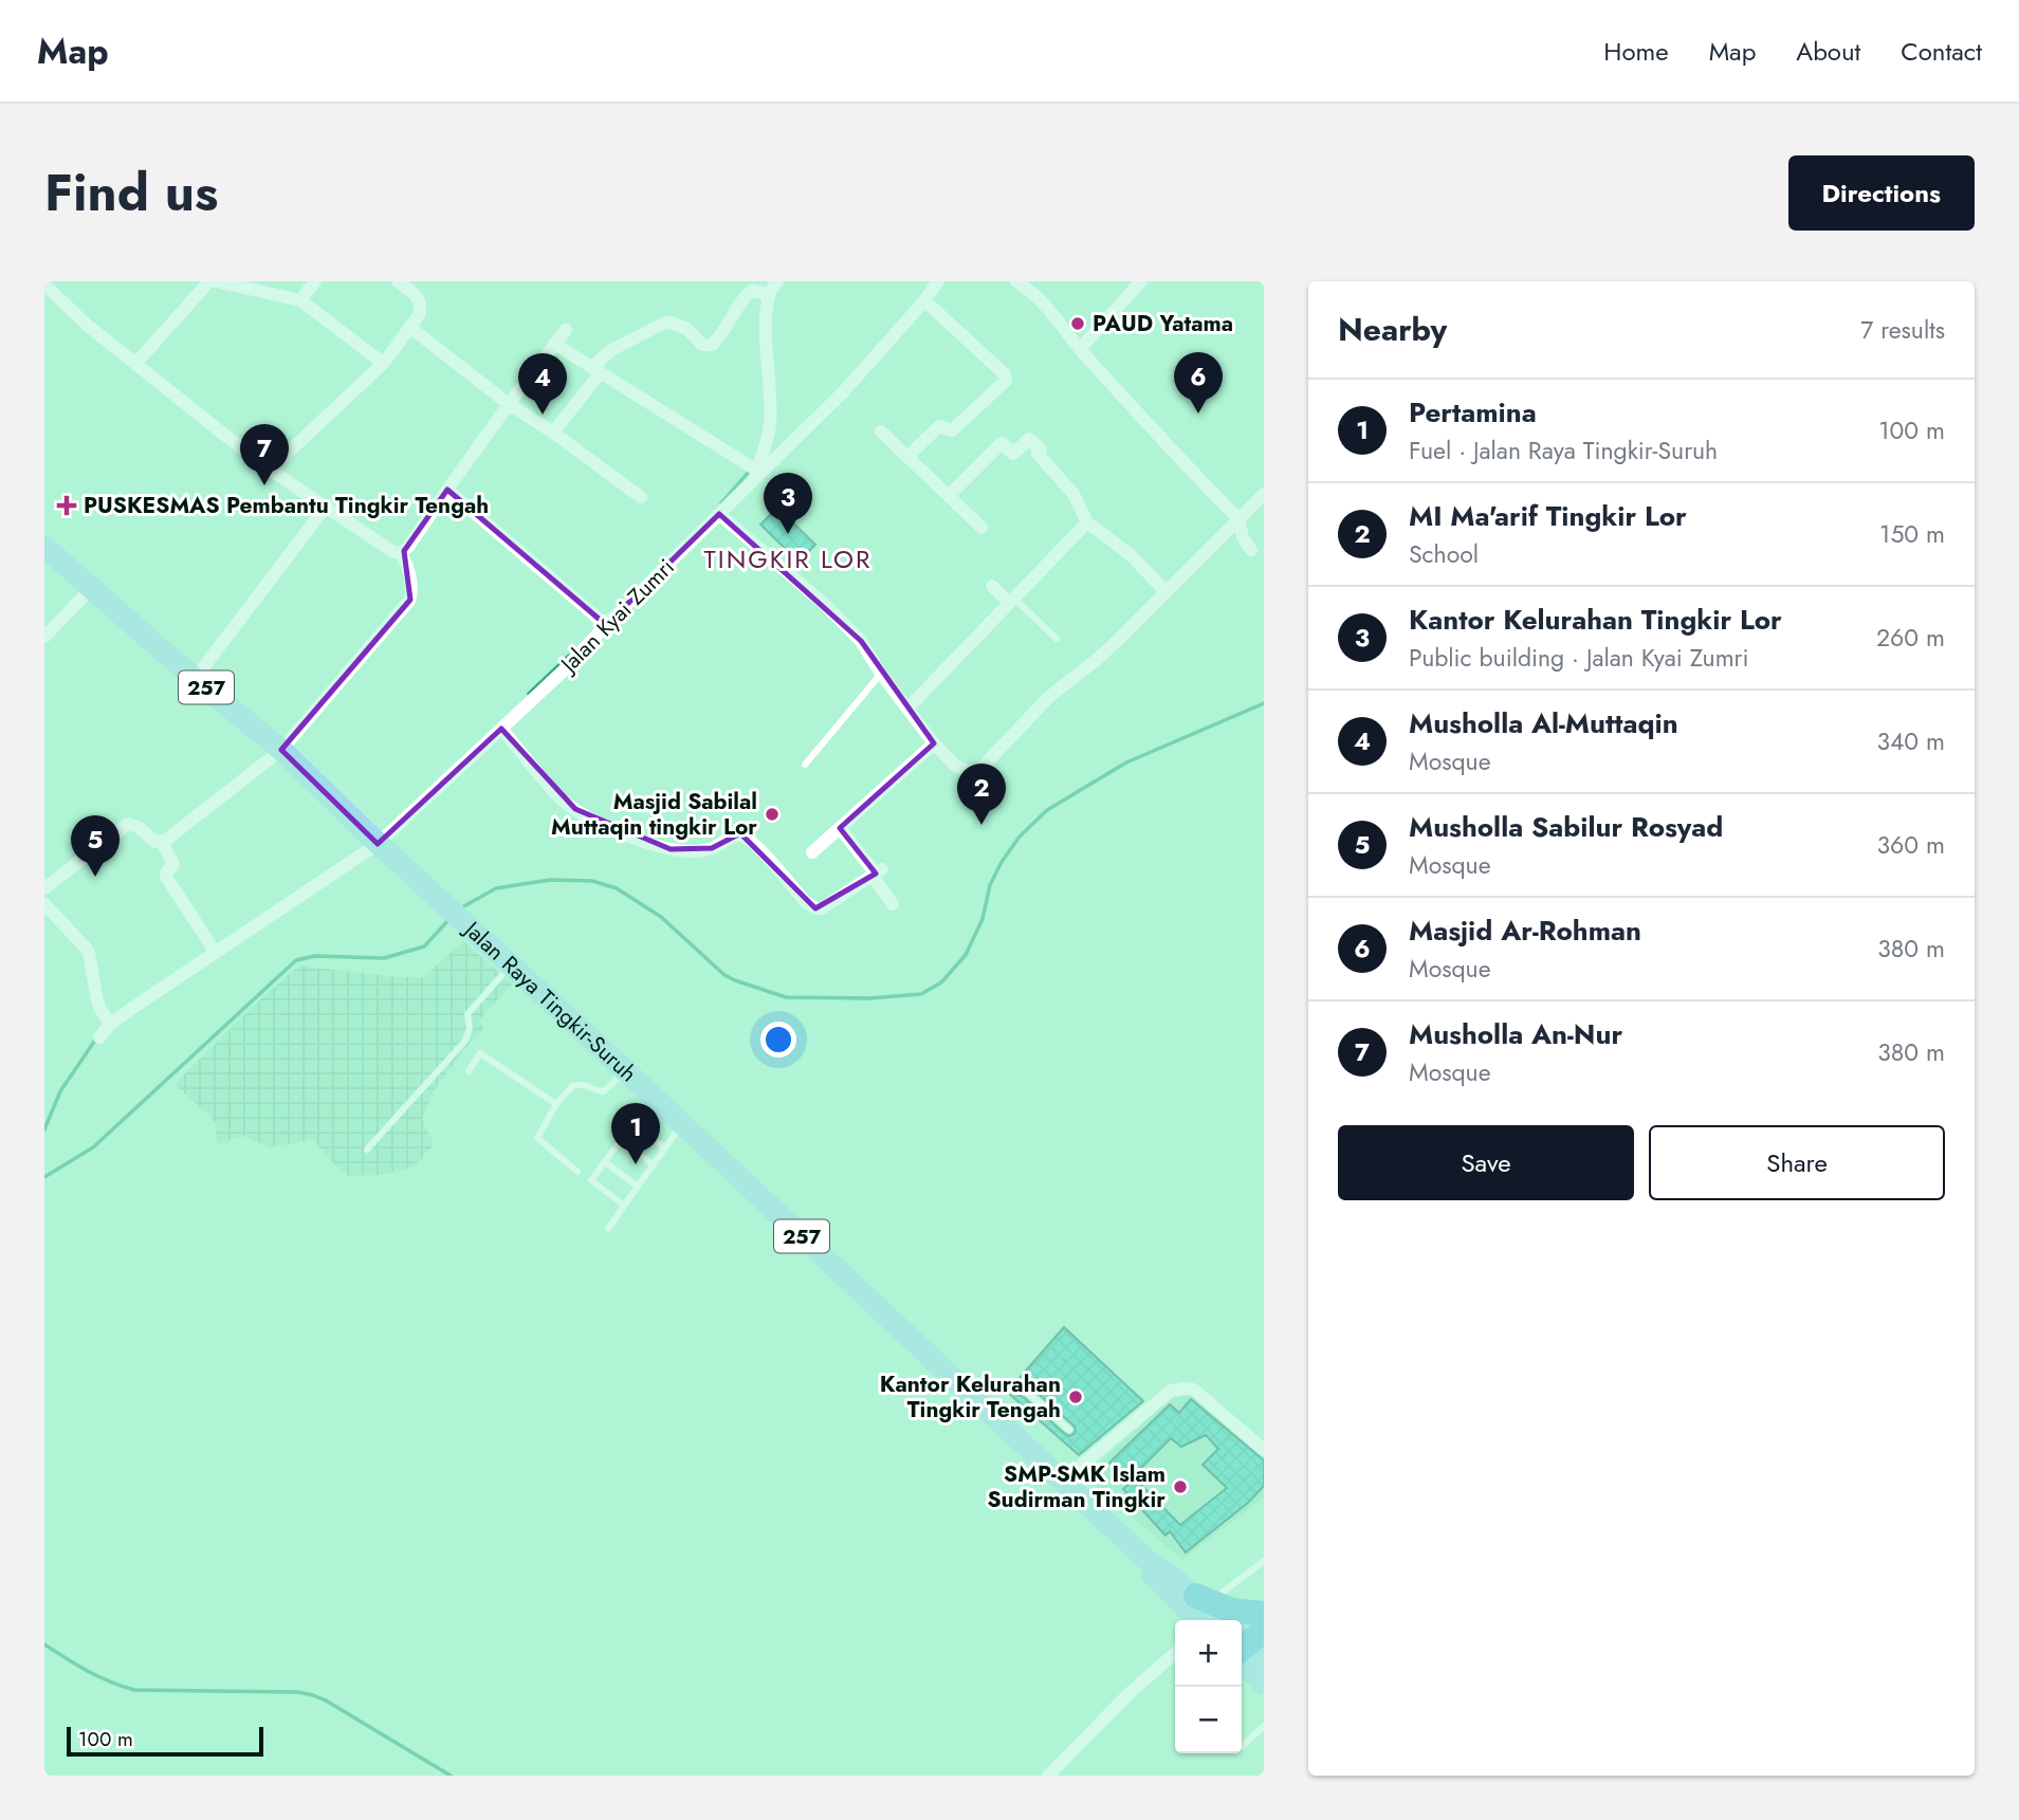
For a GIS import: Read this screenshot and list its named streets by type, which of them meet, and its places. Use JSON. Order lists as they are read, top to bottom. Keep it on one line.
{"streets":{"main road":["257","Jalan Raya Tingkir-Suruh"],"street":["Jalan Kyai Zumri"]},"crossings":[["Jalan Kyai Zumri","Jalan Raya Tingkir-Suruh"]],"districts":["TINGKIR LOR"],"places":{"other":["PAUD Yatama","Masjid Sabilal Muttaqin tingkir Lor","Kantor Kelurahan Tingkir Tengah","SMP-SMK Islam Sudirman Tingkir"],"health":["PUSKESMAS Pembantu Tingkir Tengah"]},"scale_bar":"100 m","page":{"header":"Map","nav":["Home","Map","About","Contact"],"title":"Find us","buttons":["Directions",["Save","Share"]],"heading":["Nearby","7 results"],"pins":["6","4","7","3","2","5","1"],"list":[{"mark":"1","name":"Pertamina","note":"Fuel · Jalan Raya Tingkir-Suruh","value":"100 m"},{"mark":"2","name":"MI Ma'arif Tingkir Lor","note":"School","value":"150 m"},{"mark":"3","name":"Kantor Kelurahan Tingkir Lor","note":"Public building · Jalan Kyai Zumri","value":"260 m"},{"mark":"4","name":"Musholla Al-Muttaqin","note":"Mosque","value":"340 m"},{"mark":"5","name":"Musholla Sabilur Rosyad","note":"Mosque","value":"360 m"},{"mark":"6","name":"Masjid Ar-Rohman","note":"Mosque","value":"380 m"},{"mark":"7","name":"Musholla An-Nur","note":"Mosque","value":"380 m"}],"map_buttons":["+","−"],"scale":"100 m"}}
